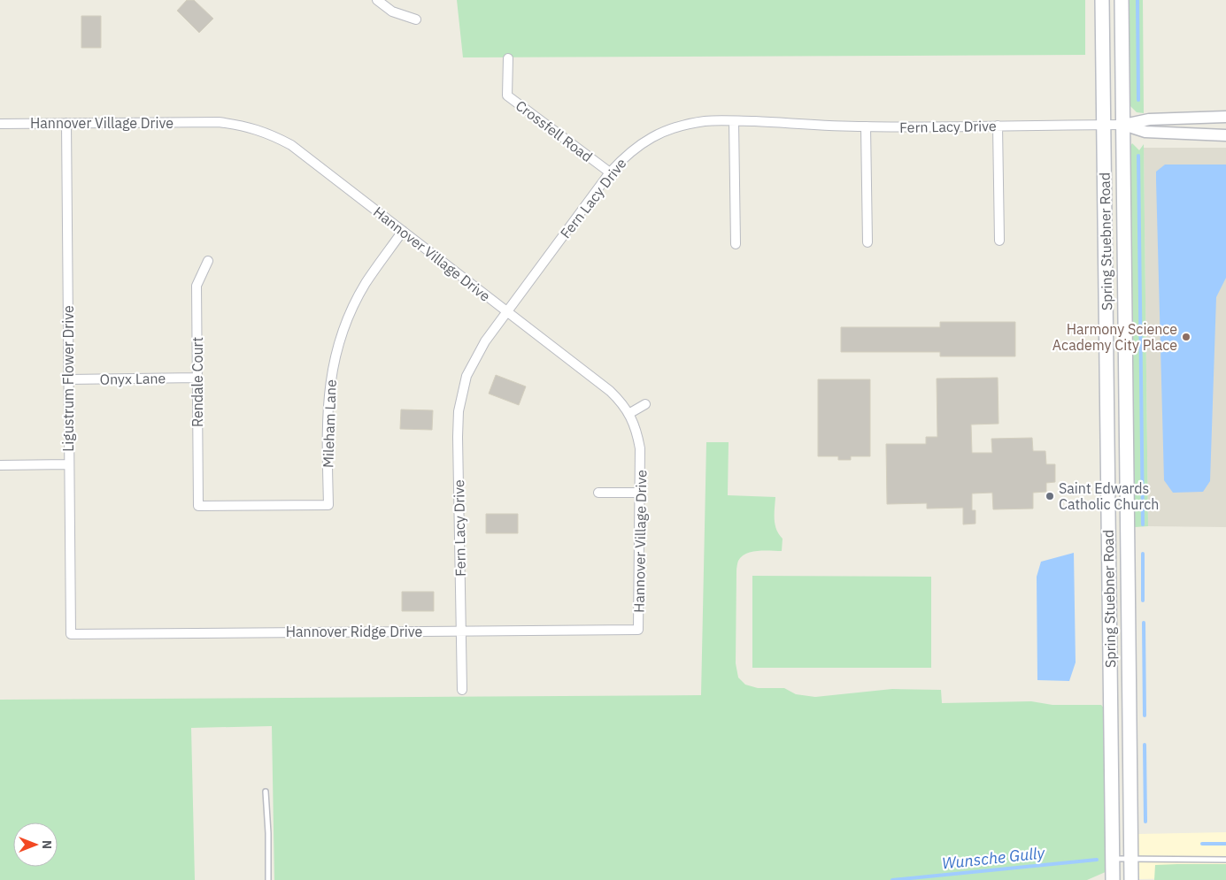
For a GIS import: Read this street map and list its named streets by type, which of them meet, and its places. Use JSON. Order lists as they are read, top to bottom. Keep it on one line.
{"streets":{"main road":["Spring Stuebner Road"],"street":["Hannover Village Drive","Fern Lacy Drive","Crossfell Road","Ligustrum Flower Drive","Onyx Lane","Rendale Court","Mileham Lane","Hannover Ridge Drive"]},"crossings":[["Hannover Village Drive","Fern Lacy Drive"],["Hannover Village Drive","Ligustrum Flower Drive"],["Hannover Village Drive","Mileham Lane"],["Hannover Village Drive","Hannover Ridge Drive"],["Fern Lacy Drive","Crossfell Road"],["Fern Lacy Drive","Spring Stuebner Road"],["Fern Lacy Drive","Hannover Ridge Drive"],["Ligustrum Flower Drive","Onyx Lane"],["Ligustrum Flower Drive","Hannover Ridge Drive"],["Onyx Lane","Rendale Court"],["Rendale Court","Mileham Lane"]],"water":["Wunsche Gully"],"places":["Harmony Science Academy City Place","Saint Edwards Catholic Church"],"north":"right"}
